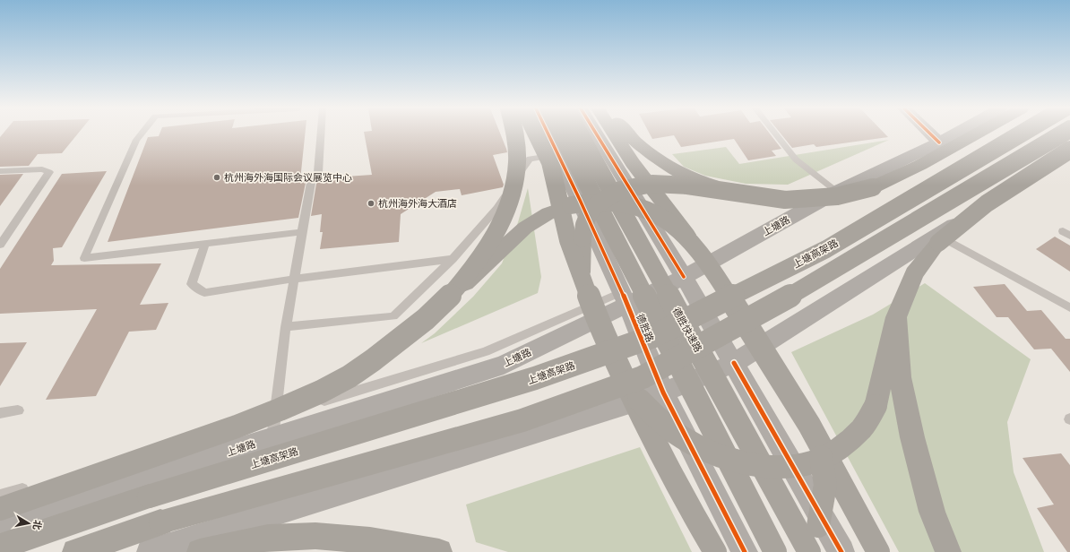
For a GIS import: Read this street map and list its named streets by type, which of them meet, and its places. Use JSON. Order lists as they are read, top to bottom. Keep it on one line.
{"streets":{"highway":["上塘高架路","德胜快速路"],"main road":["上塘路","德胜路"]},"crossings":[["上塘路","德胜路"]],"places":["杭州海外海国际会议展览中心","杭州海外海大酒店"],"north":"right"}
